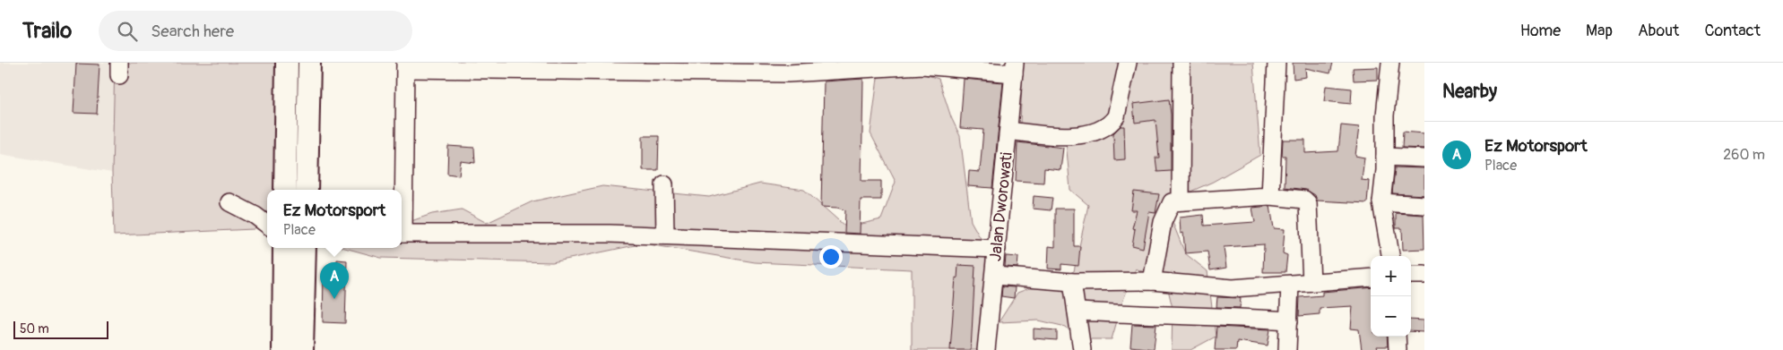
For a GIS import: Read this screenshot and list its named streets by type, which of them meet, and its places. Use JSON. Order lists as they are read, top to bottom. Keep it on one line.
{"streets":{"street":["Jalan Dworowati"]},"scale_bar":"50 m","page":{"header":"Trailo","search":"Search here","nav":["Home","Map","About","Contact"],"heading":"Nearby","list":[{"mark":"A","name":"Ez Motorsport","note":"Place","value":"260 m"}],"popup":["Ez Motorsport","Place"],"map_buttons":["+","−"],"pins":"A","scale":"50 m"}}
